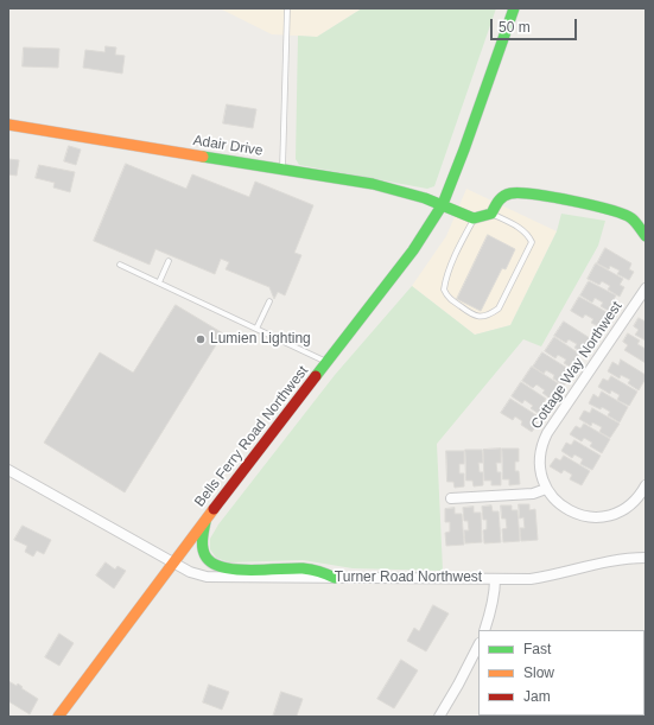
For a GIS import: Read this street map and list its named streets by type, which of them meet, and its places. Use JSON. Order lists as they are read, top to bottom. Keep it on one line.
{"streets":{"main road":["Adair Drive","Bells Ferry Road Northwest"],"street":["Cottage Way Northwest","Turner Road Northwest"]},"crossings":[["Adair Drive","Bells Ferry Road Northwest"],["Bells Ferry Road Northwest","Turner Road Northwest"]],"places":["Lumien Lighting"],"legend":["Fast","Slow","Jam"],"scale_bar":"50 m"}
